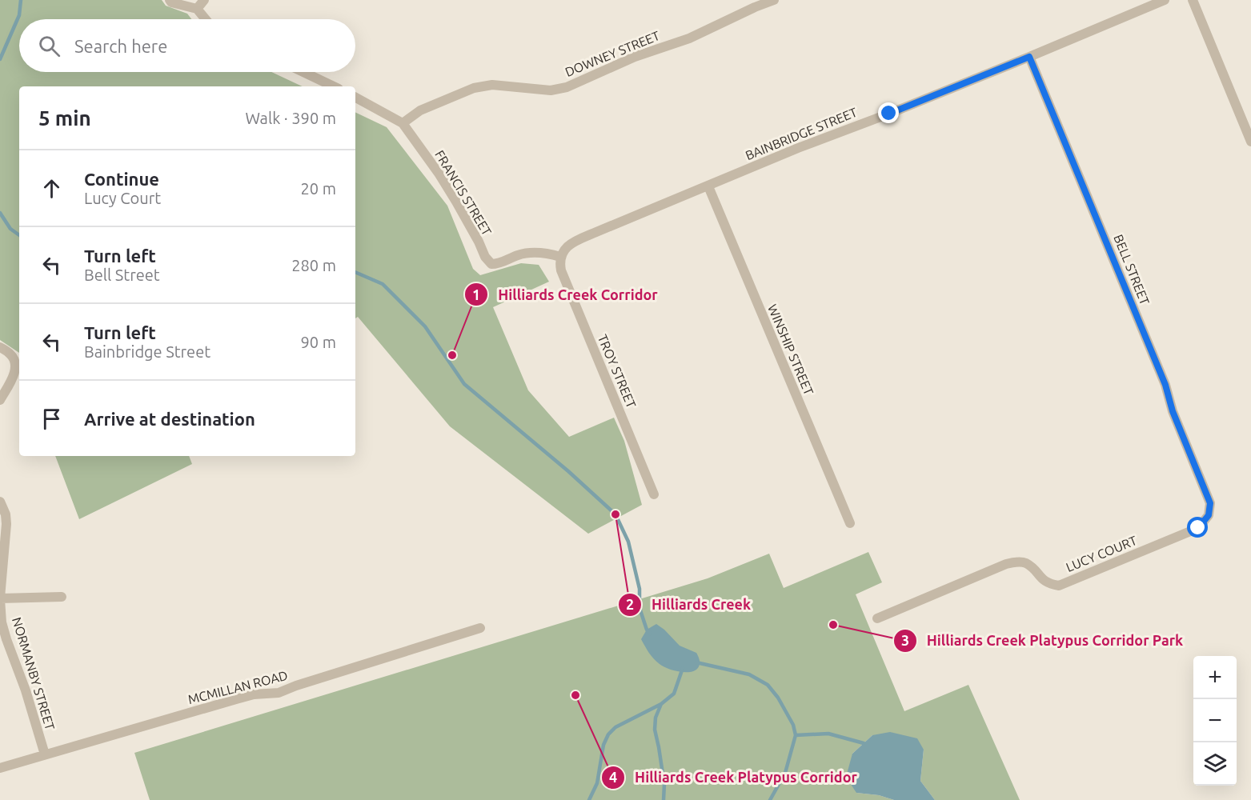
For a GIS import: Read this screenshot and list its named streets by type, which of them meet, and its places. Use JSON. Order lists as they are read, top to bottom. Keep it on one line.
{"streets":{"street":["DOWNEY STREET","BAINBRIDGE STREET","FRANCIS STREET","BELL STREET","WINSHIP STREET","TROY STREET","LUCY COURT","NORMANBY STREET","MCMILLAN ROAD"]},"crossings":[["DOWNEY STREET","FRANCIS STREET"],["BAINBRIDGE STREET","FRANCIS STREET"],["BAINBRIDGE STREET","BELL STREET"],["BAINBRIDGE STREET","WINSHIP STREET"],["BAINBRIDGE STREET","TROY STREET"],["FRANCIS STREET","TROY STREET"],["BELL STREET","LUCY COURT"],["NORMANBY STREET","MCMILLAN ROAD"]],"places":["Hilliards Creek Corridor","Hilliards Creek","Hilliards Creek Platypus Corridor Park","Hilliards Creek Platypus Corridor"],"page":{"search":"Search here","heading":["5 min","Walk · 390 m"],"list":[["Continue","Lucy Court","20 m"],["Turn left","Bell Street","280 m"],["Turn left","Bainbridge Street","90 m"],"Arrive at destination"],"map_buttons":["+","−"]}}
